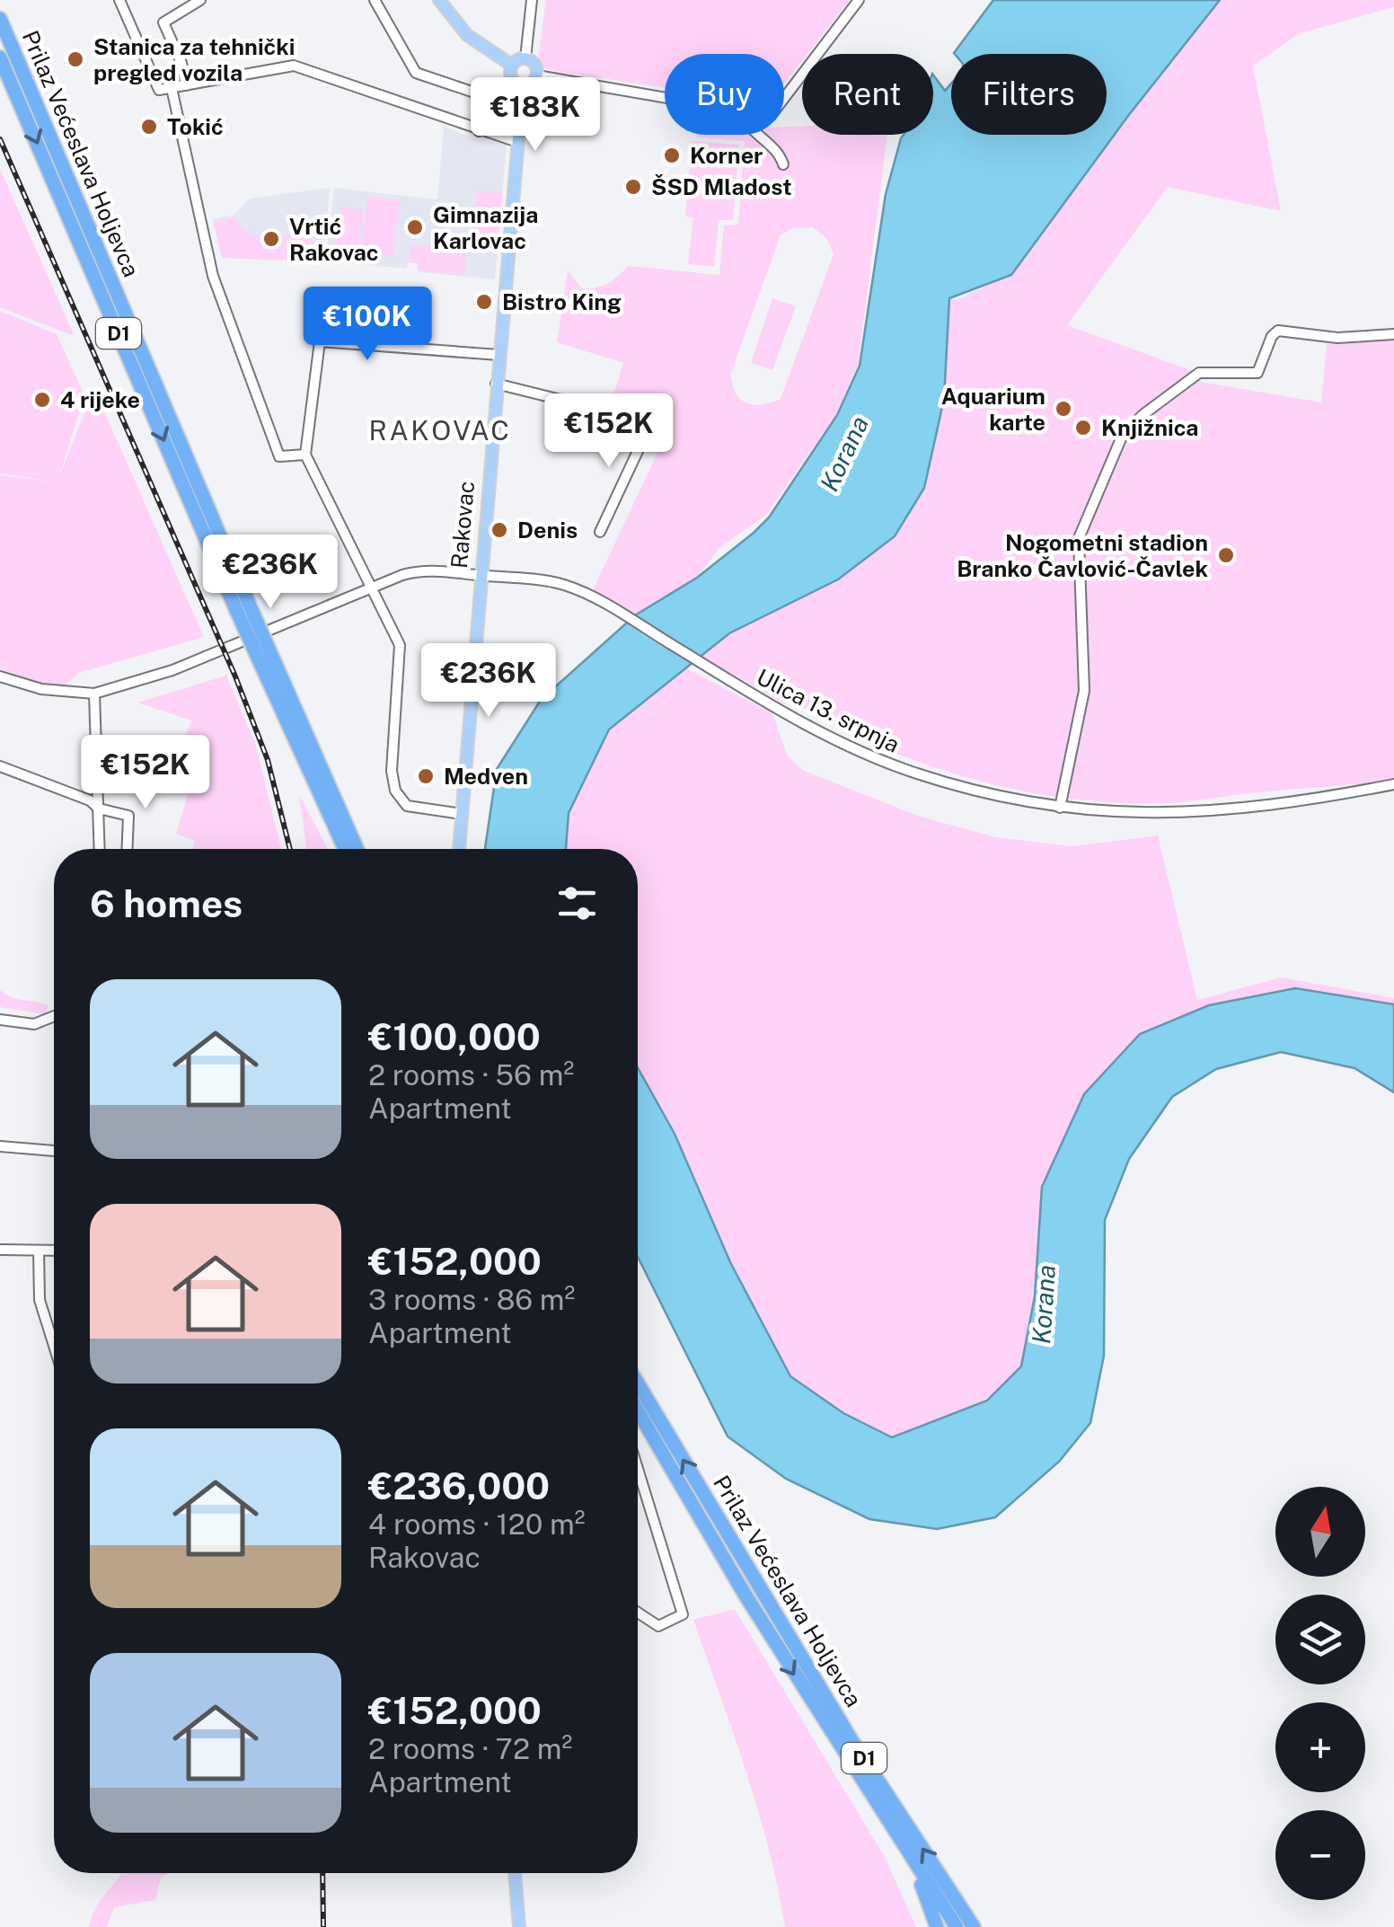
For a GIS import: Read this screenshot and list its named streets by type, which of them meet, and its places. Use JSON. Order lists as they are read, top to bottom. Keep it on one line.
{"streets":{"highway":["Prilaz Većeslava Holjevca","D1"],"main road":["Rakovac"],"street":["Ulica 13. srpnja"]},"crossings":[["Prilaz Većeslava Holjevca","D1"],["Rakovac","Ulica 13. srpnja"]],"districts":["RAKOVAC"],"water":["Korana"],"places":["Stanica za tehnički pregled vozila","Tokić","Korner","ŠSD Mladost","Gimnazija Karlovac","Vrtić Rakovac","Bistro King","4 rijeke","Aquarium karte","Knjižnica","Denis","Nogometni stadion Branko Čavlović-Čavlek","Medven"],"north":"top","page":{"chip":["Buy","Rent","Filters"],"price":["€183K","€100K","€152K","€236K","€236K","€152K"],"heading":"6 homes","list":[{"name":"€100,000","note":"2 rooms · 56 m² · Apartment"},{"name":"€152,000","note":"3 rooms · 86 m² · Apartment"},{"name":"€236,000","note":"4 rooms · 120 m² · Rakovac"},{"name":"€152,000","note":"2 rooms · 72 m² · Apartment"}],"map_buttons":["+","−"]}}
